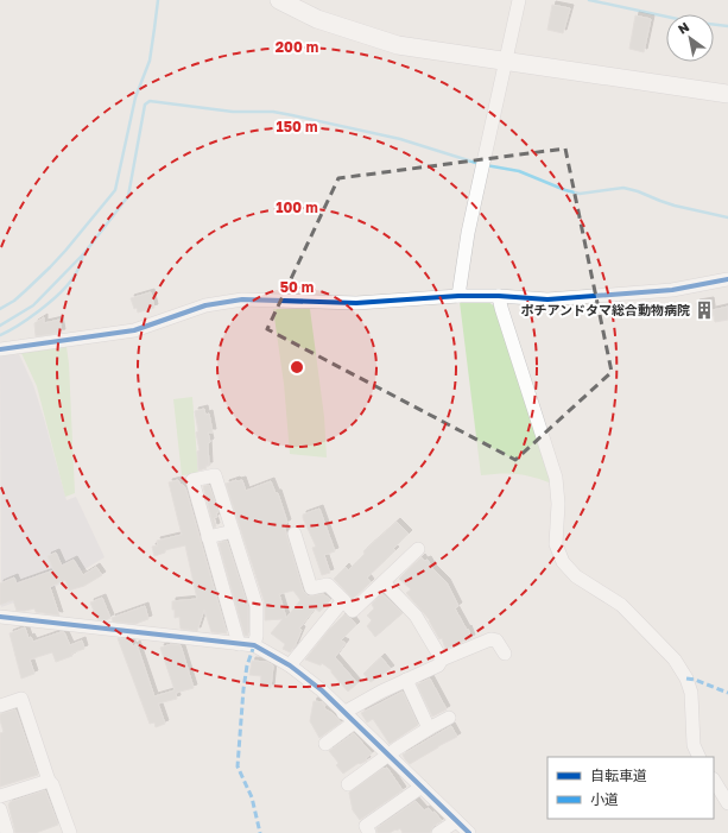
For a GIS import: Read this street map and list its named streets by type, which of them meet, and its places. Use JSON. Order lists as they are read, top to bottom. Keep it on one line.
{"places":{"building":["ポチアンドタマ総合動物病院"]},"legend":["自転車道","小道"],"north":"top left","rings":["200 m","150 m","100 m","50 m"]}
